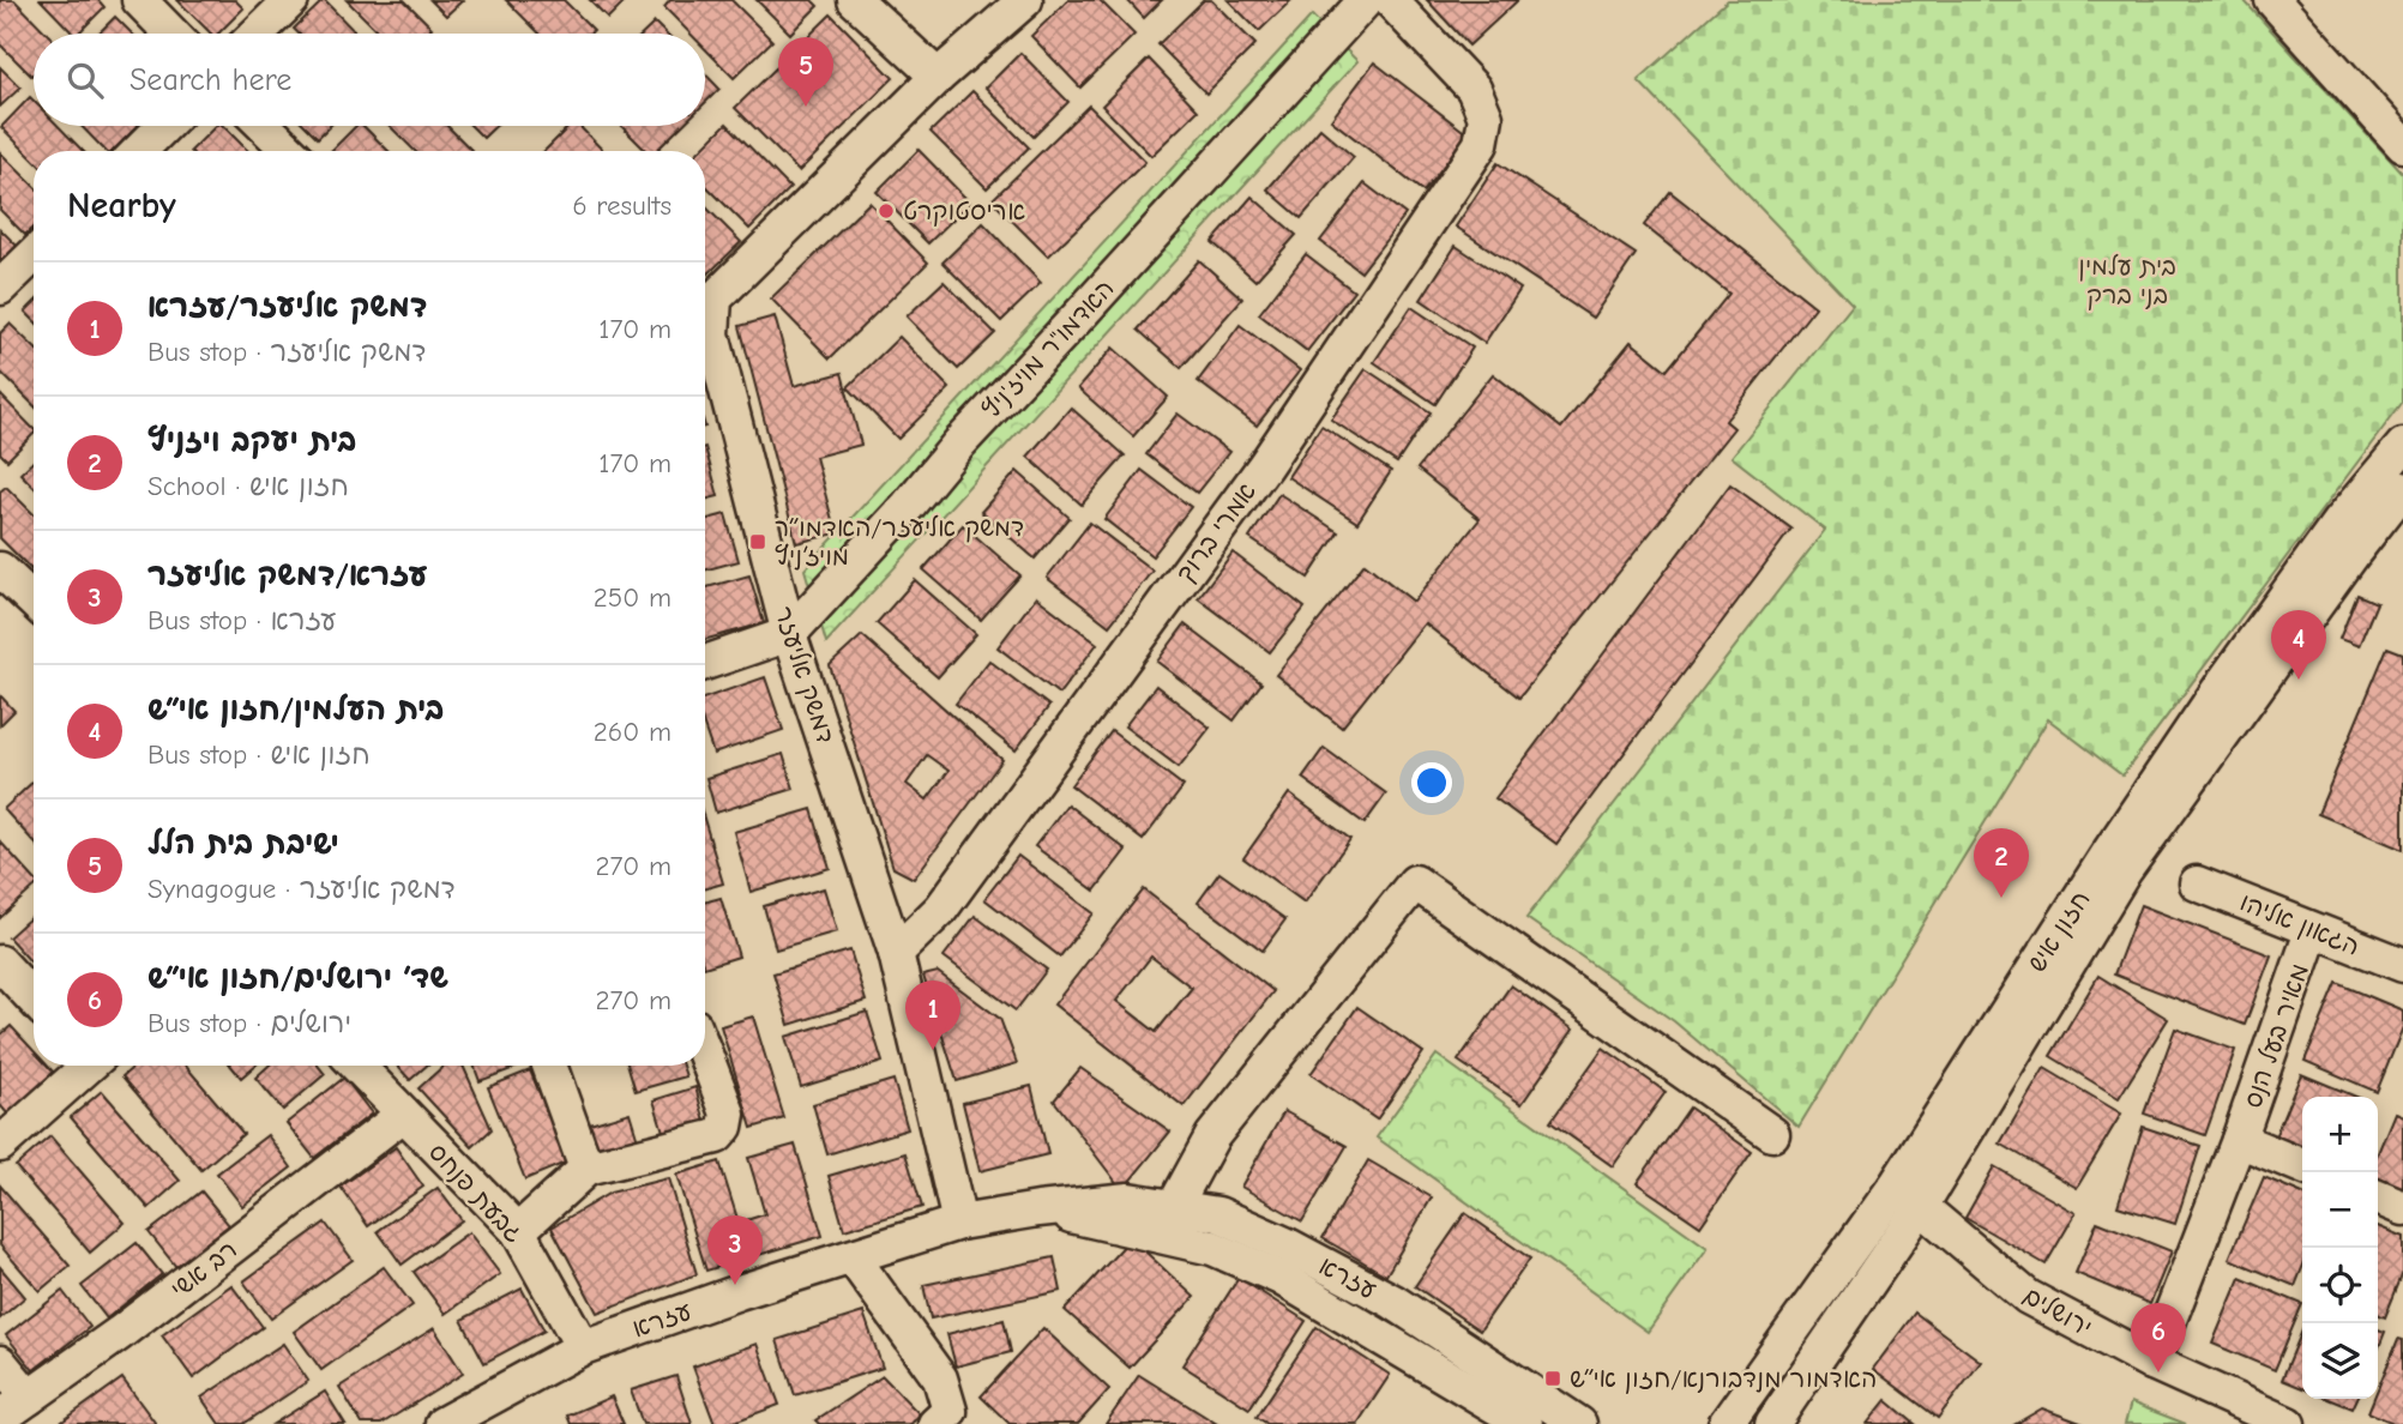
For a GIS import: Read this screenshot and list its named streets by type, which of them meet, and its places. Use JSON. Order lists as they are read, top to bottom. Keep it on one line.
{"streets":{"street":["האדמו\"ר מויז'ניץ","אמרי ברוך","דמשק אליעזר","הגאון אליהו","חזון איש","מאיר בעל הנס","גבעת פנחס","רב אשי","עזרא","ירושלים"]},"crossings":[["האדמו\"ר מויז'ניץ","דמשק אליעזר"],["אמרי ברוך","דמשק אליעזר"],["דמשק אליעזר","עזרא"],["הגאון אליהו","מאיר בעל הנס"],["חזון איש","ירושלים"],["מאיר בעל הנס","ירושלים"],["גבעת פנחס","רב אשי"],["גבעת פנחס","עזרא"]],"parks":["בית עלמין בני ברק"],"places":{"other":["אריסטוקרט"],"transit":["דמשק אליעזר/האדמו״ר מויז׳ניץ","האדמור מנדבורנא/חזון אי״ש"]},"page":{"search":"Search here","pins":["5","4","2","1","3","6"],"heading":["Nearby","6 results"],"list":[{"mark":"1","name":"דמשק אליעזר/עזרא","note":"Bus stop · דמשק אליעזר","value":"170 m"},{"mark":"2","name":"בית יעקב ויזניץ","note":"School · חזון איש","value":"170 m"},{"mark":"3","name":"עזרא/דמשק אליעזר","note":"Bus stop · עזרא","value":"250 m"},{"mark":"4","name":"בית העלמין/חזון אי״ש","note":"Bus stop · חזון איש","value":"260 m"},{"mark":"5","name":"ישיבת בית הלל","note":"Synagogue · דמשק אליעזר","value":"270 m"},{"mark":"6","name":"שד׳ ירושלים/חזון אי״ש","note":"Bus stop · ירושלים","value":"270 m"}],"map_buttons":["+","−"]}}
